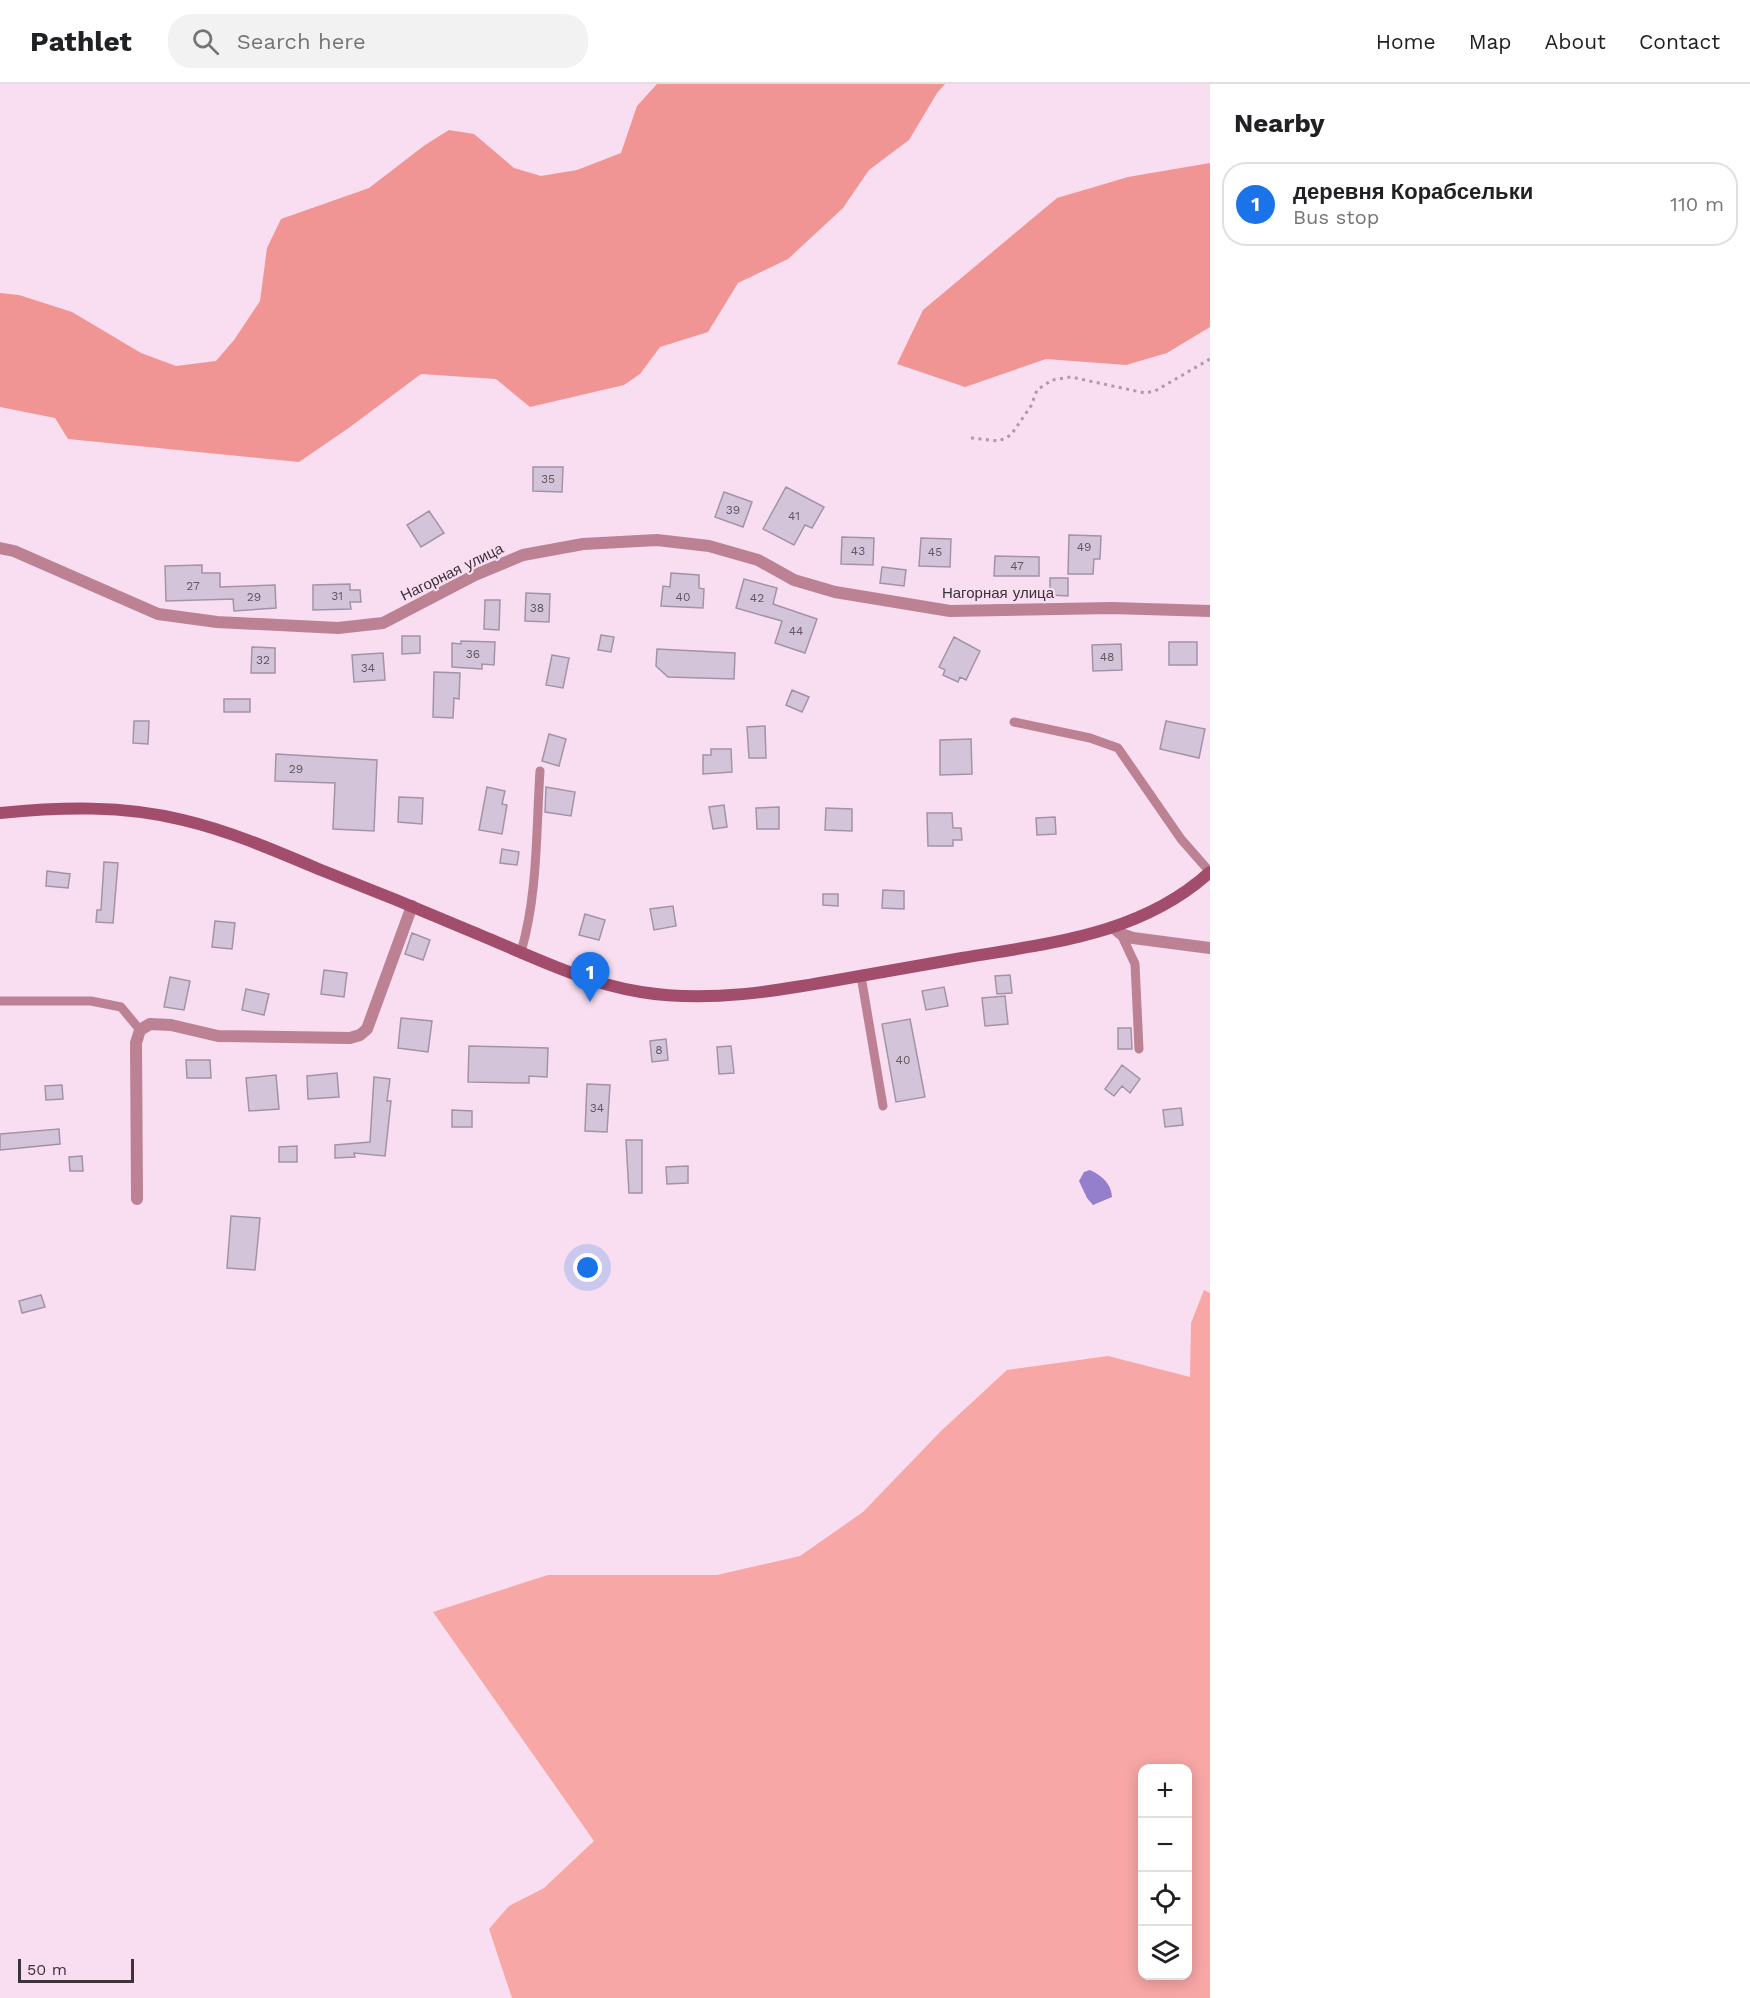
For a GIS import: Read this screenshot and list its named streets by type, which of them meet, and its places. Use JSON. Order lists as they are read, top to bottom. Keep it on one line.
{"streets":{"street":["Нагорная улица"]},"house_numbers":["35","39","41","49","43","45","47","27","31","29","40","42","38","44","36","48","32","34","29","8","40","34"],"scale_bar":"50 m","page":{"header":"Pathlet","search":"Search here","nav":["Home","Map","About","Contact"],"heading":"Nearby","list":[{"mark":"1","name":"деревня Корабсельки","note":"Bus stop","value":"110 m"}],"pins":"1","map_buttons":["+","−"],"scale":"50 m"}}
